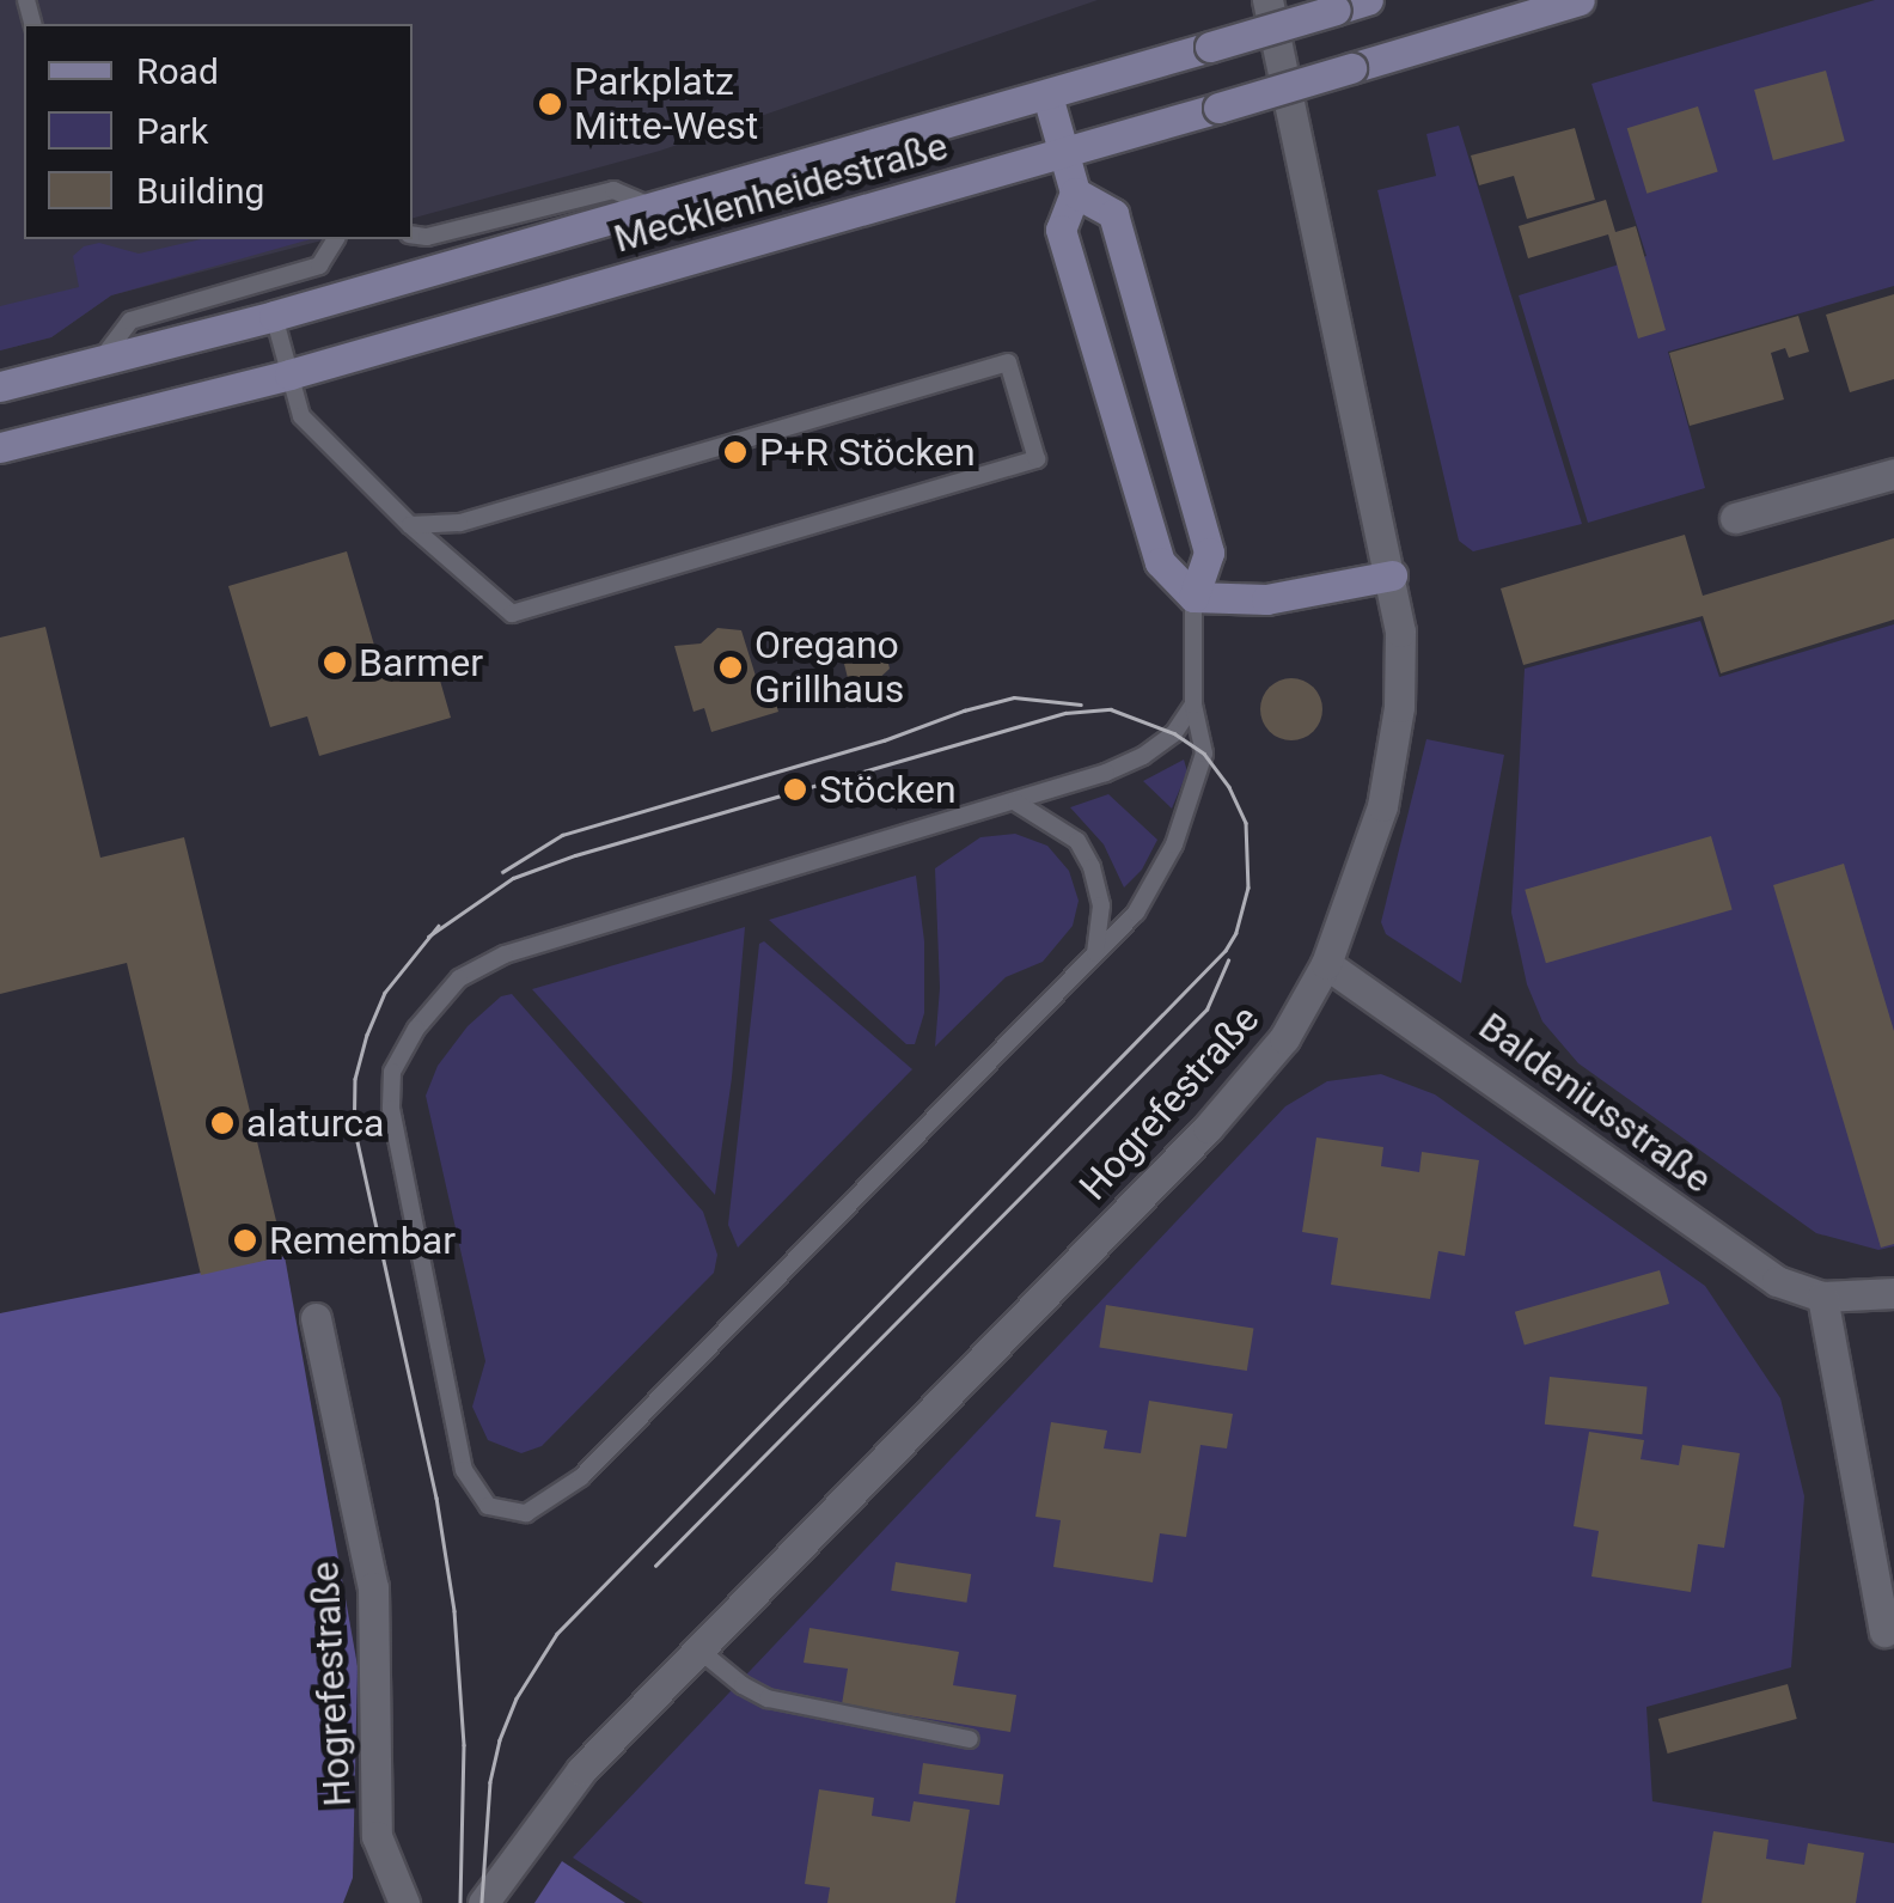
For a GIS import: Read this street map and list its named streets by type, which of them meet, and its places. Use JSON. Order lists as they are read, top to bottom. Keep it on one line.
{"streets":{"main road":["Mecklenheidestraße"],"street":["Hogrefestraße","Baldeniusstraße"]},"crossings":[["Hogrefestraße","Baldeniusstraße"]],"places":["Parkplatz Mitte-West","P+R Stöcken","Barmer","Oregano Grillhaus","Stöcken","alaturca","Remembar"],"legend":["Road","Park","Building"]}
